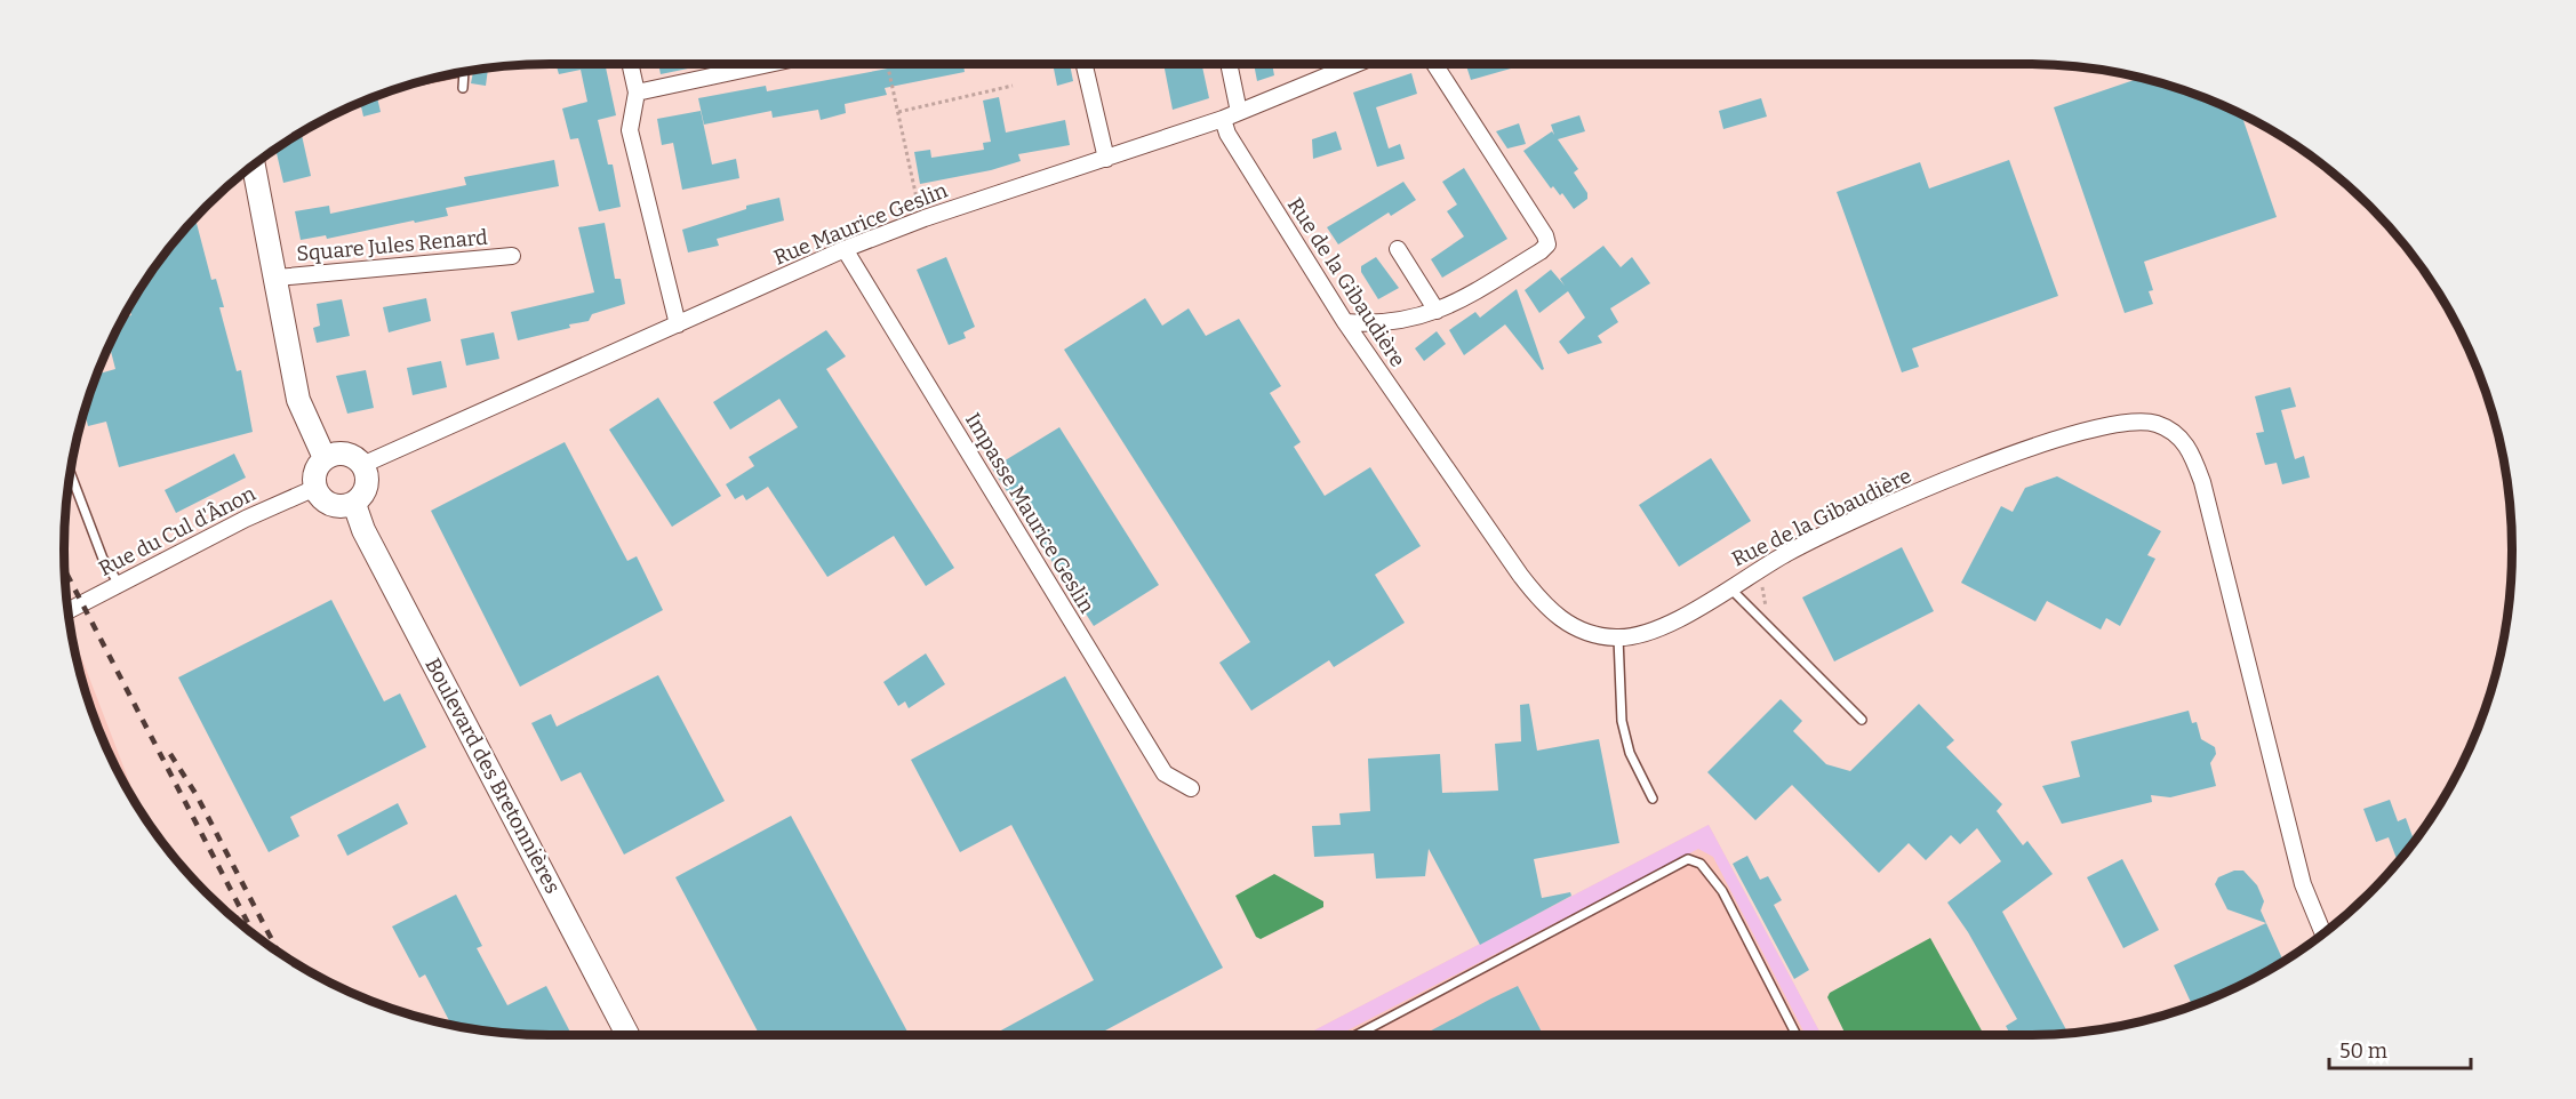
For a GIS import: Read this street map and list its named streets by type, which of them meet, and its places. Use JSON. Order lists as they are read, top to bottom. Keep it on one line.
{"streets":{"street":["Rue Maurice Geslin","Square Jules Renard","Rue de la Gibaudière","Impasse Maurice Geslin","Rue du Cul d'Ânon","Boulevard des Bretonnières"]},"crossings":[["Rue Maurice Geslin","Rue de la Gibaudière"],["Rue Maurice Geslin","Impasse Maurice Geslin"],["Rue Maurice Geslin","Rue du Cul d'Ânon"],["Rue Maurice Geslin","Boulevard des Bretonnières"],["Rue du Cul d'Ânon","Boulevard des Bretonnières"]],"scale_bar":"50 m"}
